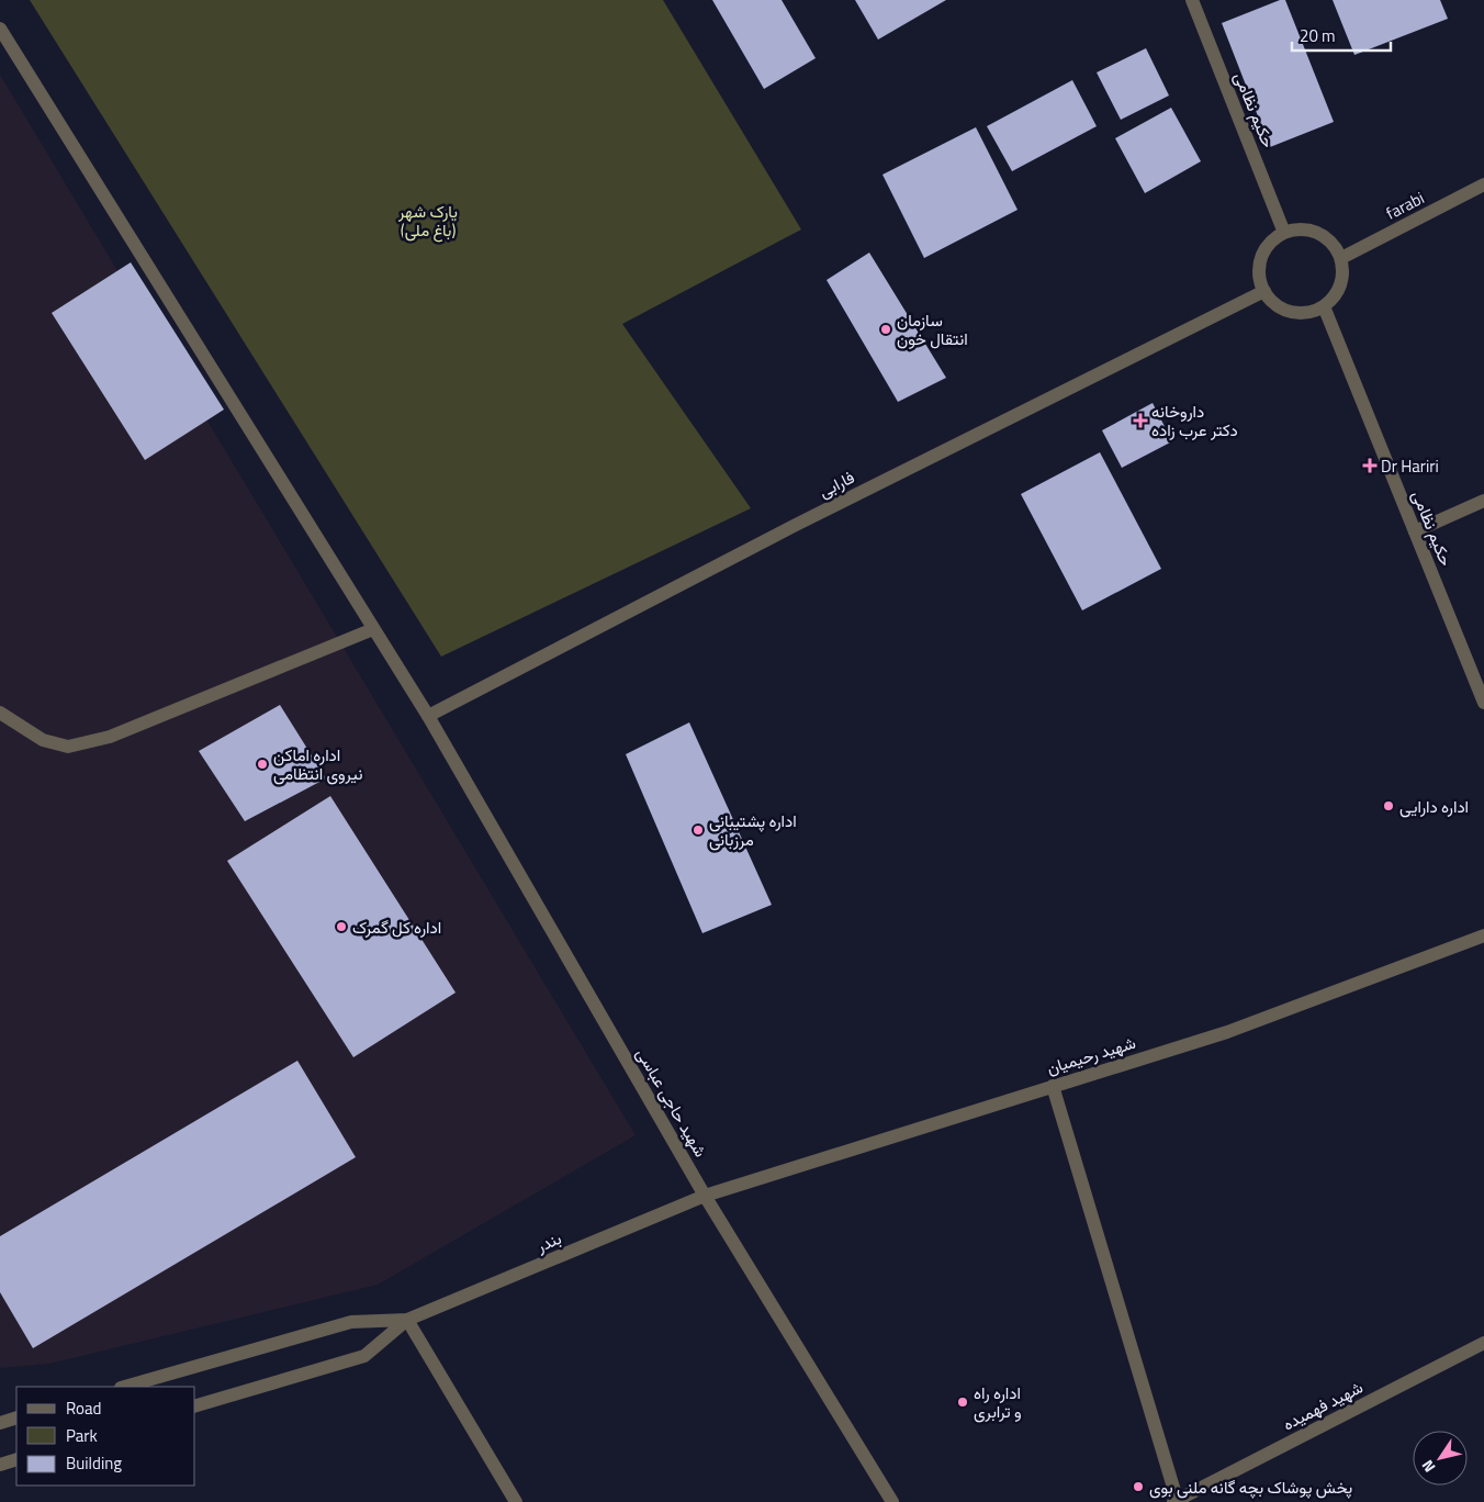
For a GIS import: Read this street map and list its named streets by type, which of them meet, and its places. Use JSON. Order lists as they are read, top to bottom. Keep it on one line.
{"streets":{"street":["حکیم نظامی","farabi","فارابی","شهید رحیمیان","شهید حاجی عباسی","بندر","شهید فهمیده"]},"crossings":[["حکیم نظامی","farabi"],["حکیم نظامی","فارابی"],["farabi","فارابی"],["فارابی","شهید حاجی عباسی"],["شهید رحیمیان","شهید حاجی عباسی"],["شهید رحیمیان","بندر"],["شهید حاجی عباسی","بندر"]],"parks":["پارک شهر (باغ ملی)"],"places":{"other":["سازمان انتقال خون","اداره اماکن نیروی انتظامی","اداره دارایی","اداره پشتیبانی مرزبانی","اداره کل گمرک","اداره راه و ترابری","پخش پوشاک بچه گانه ملنی بوی"],"health":["داروخانه دکتر عرب زاده","Dr Hariri"]},"legend":["Road","Park","Building"],"scale_bar":"20 m","north":"bottom left"}
